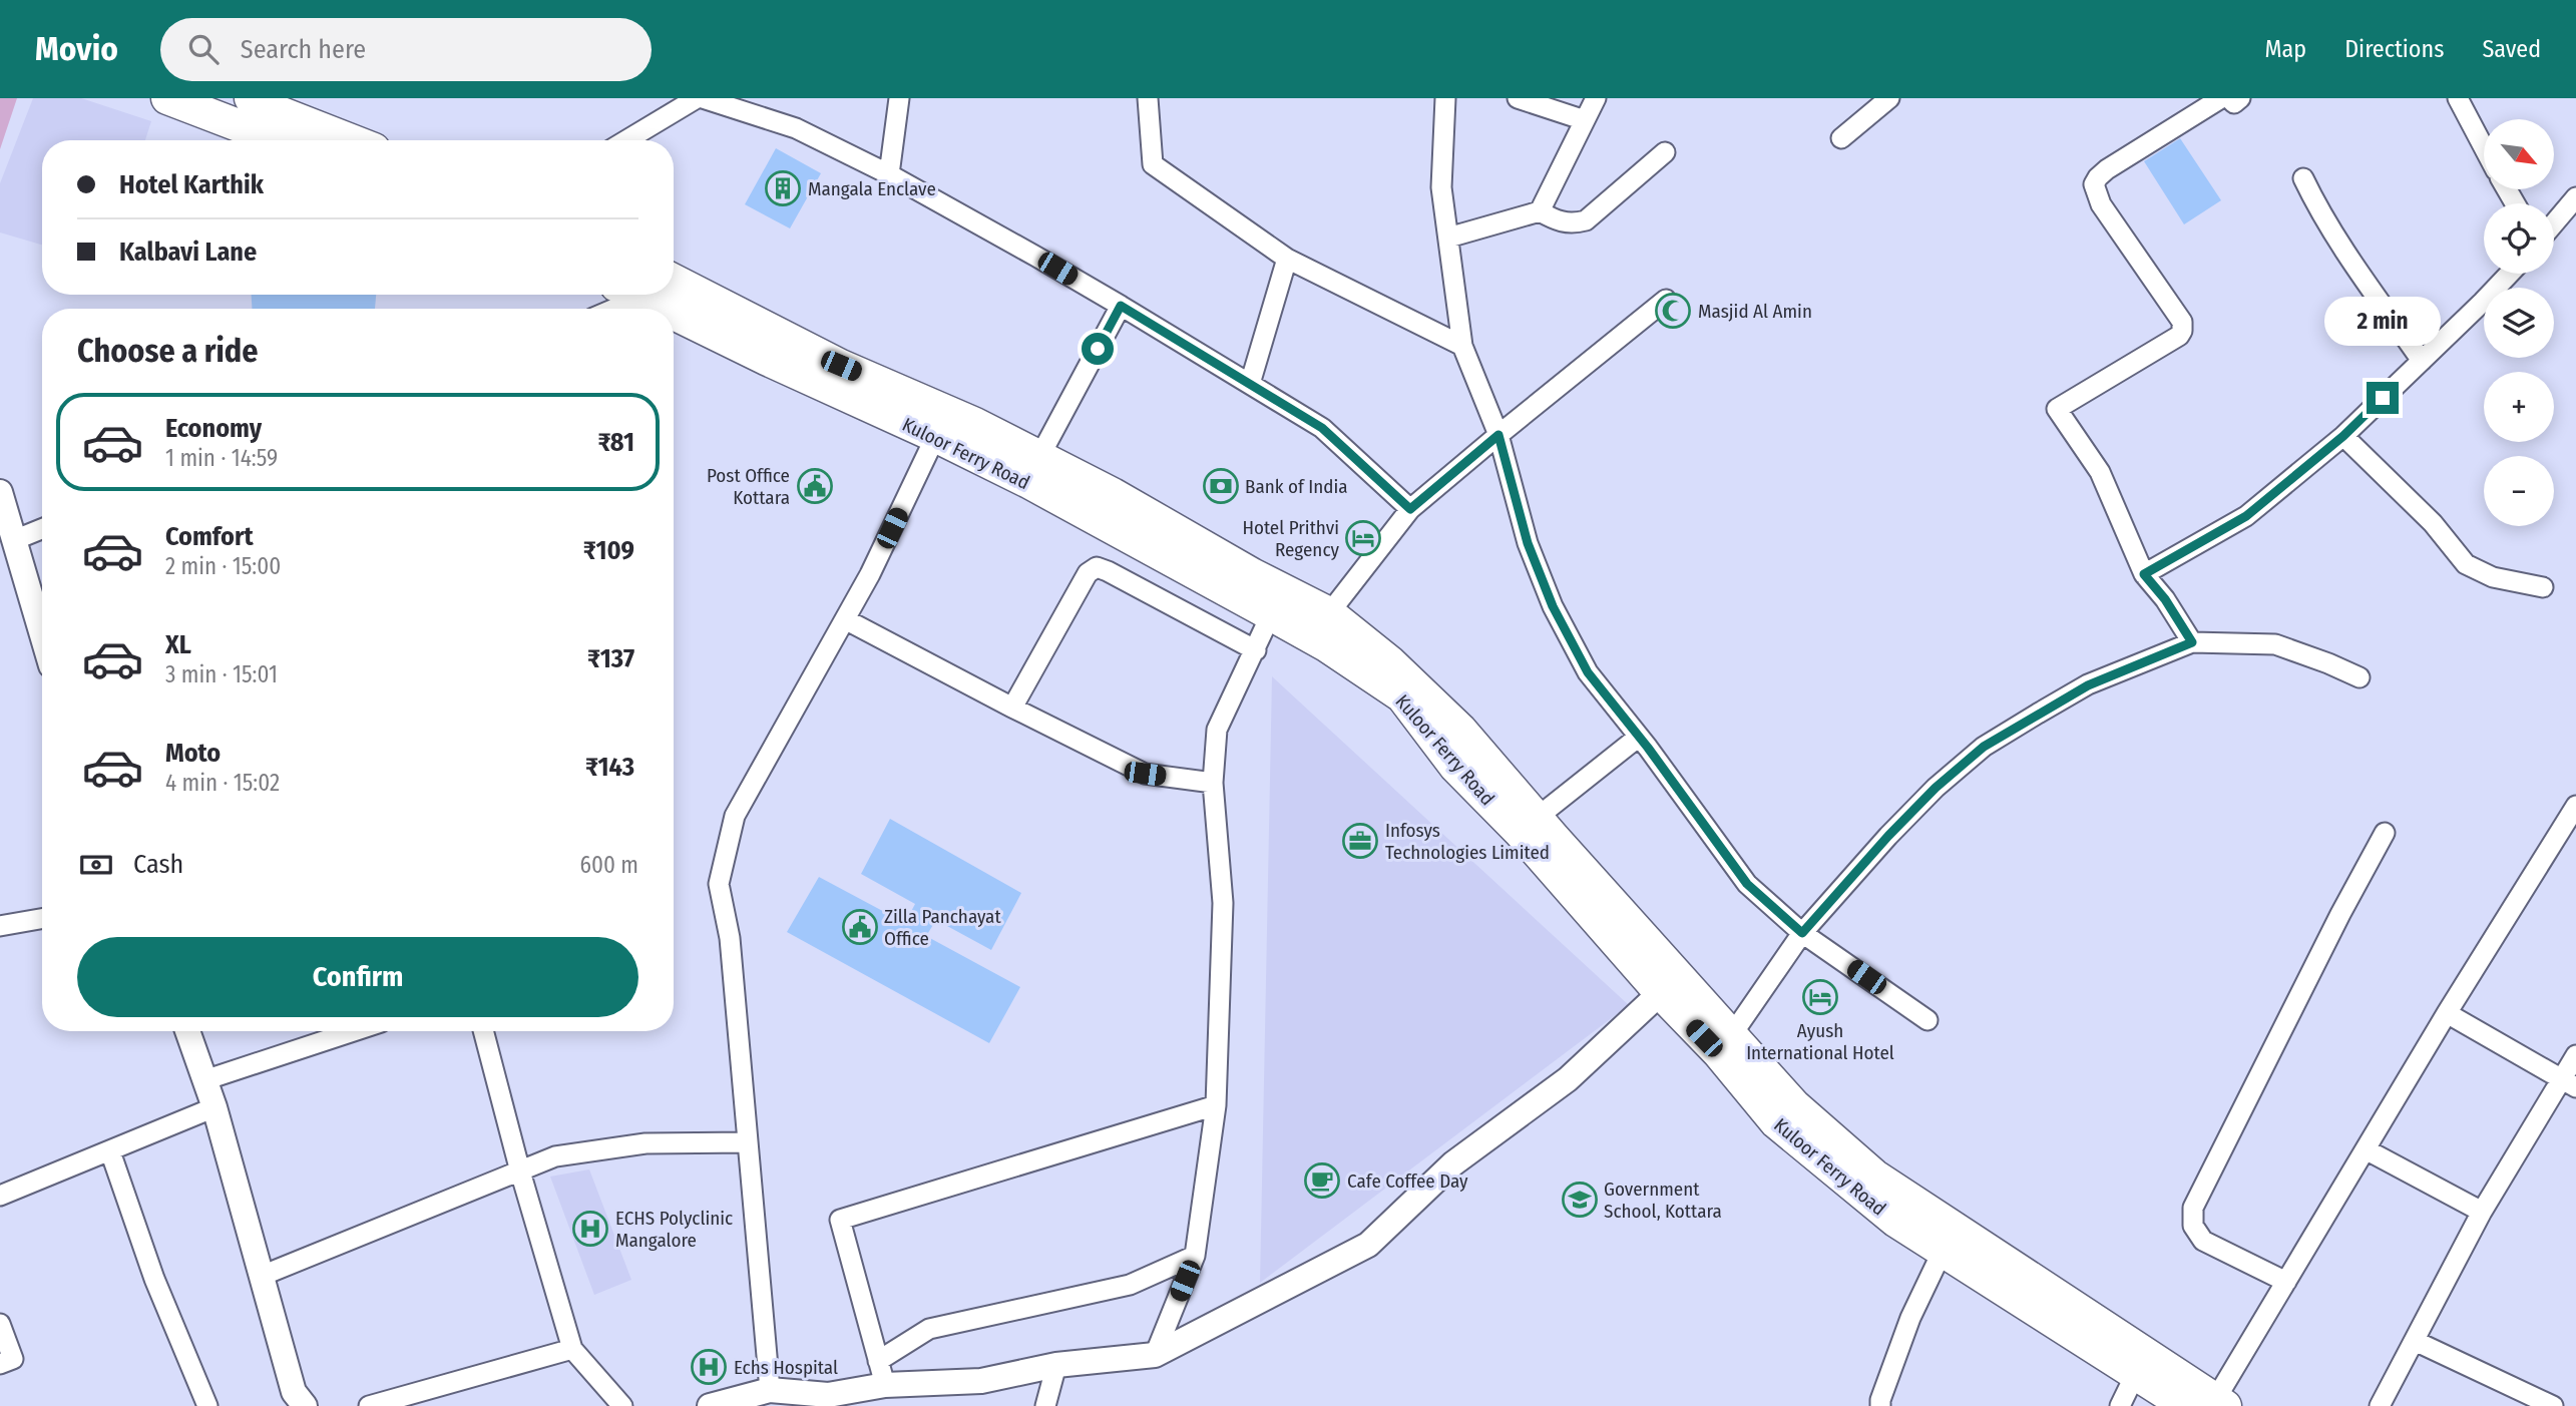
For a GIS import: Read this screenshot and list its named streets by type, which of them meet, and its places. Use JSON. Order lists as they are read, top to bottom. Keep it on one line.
{"streets":{"main road":["Kuloor Ferry Road"]},"places":{"building":["Mangala Enclave"],"mosque":["Masjid Al Amin"],"public building":["Post Office Kottara","Zilla Panchayat Office"],"bank":["Bank of India"],"hotel":["Hotel Prithvi Regency","Ayush International Hotel"],"office":["Infosys Technologies Limited"],"cafe":["Cafe Coffee Day"],"school or university":["Government School, Kottara"],"hospital":["ECHS Polyclinic Mangalore","Echs Hospital"]},"north":"bottom right","page":{"header":"Movio","search":"Search here","nav":["Map","Directions","Saved"],"map_buttons":["+","−"],"banner":["Hotel Karthik","Kalbavi Lane"],"bubble":"2 min","heading":"Choose a ride","list":[{"name":"Economy","note":"1 min · 14:59","value":"₹81"},{"name":"Comfort","note":"2 min · 15:00","value":"₹109"},{"name":"XL","note":"3 min · 15:01","value":"₹137"},{"name":"Moto","note":"4 min · 15:02","value":"₹143"}],"pay":["Cash","600 m"],"buttons":"Confirm"}}
